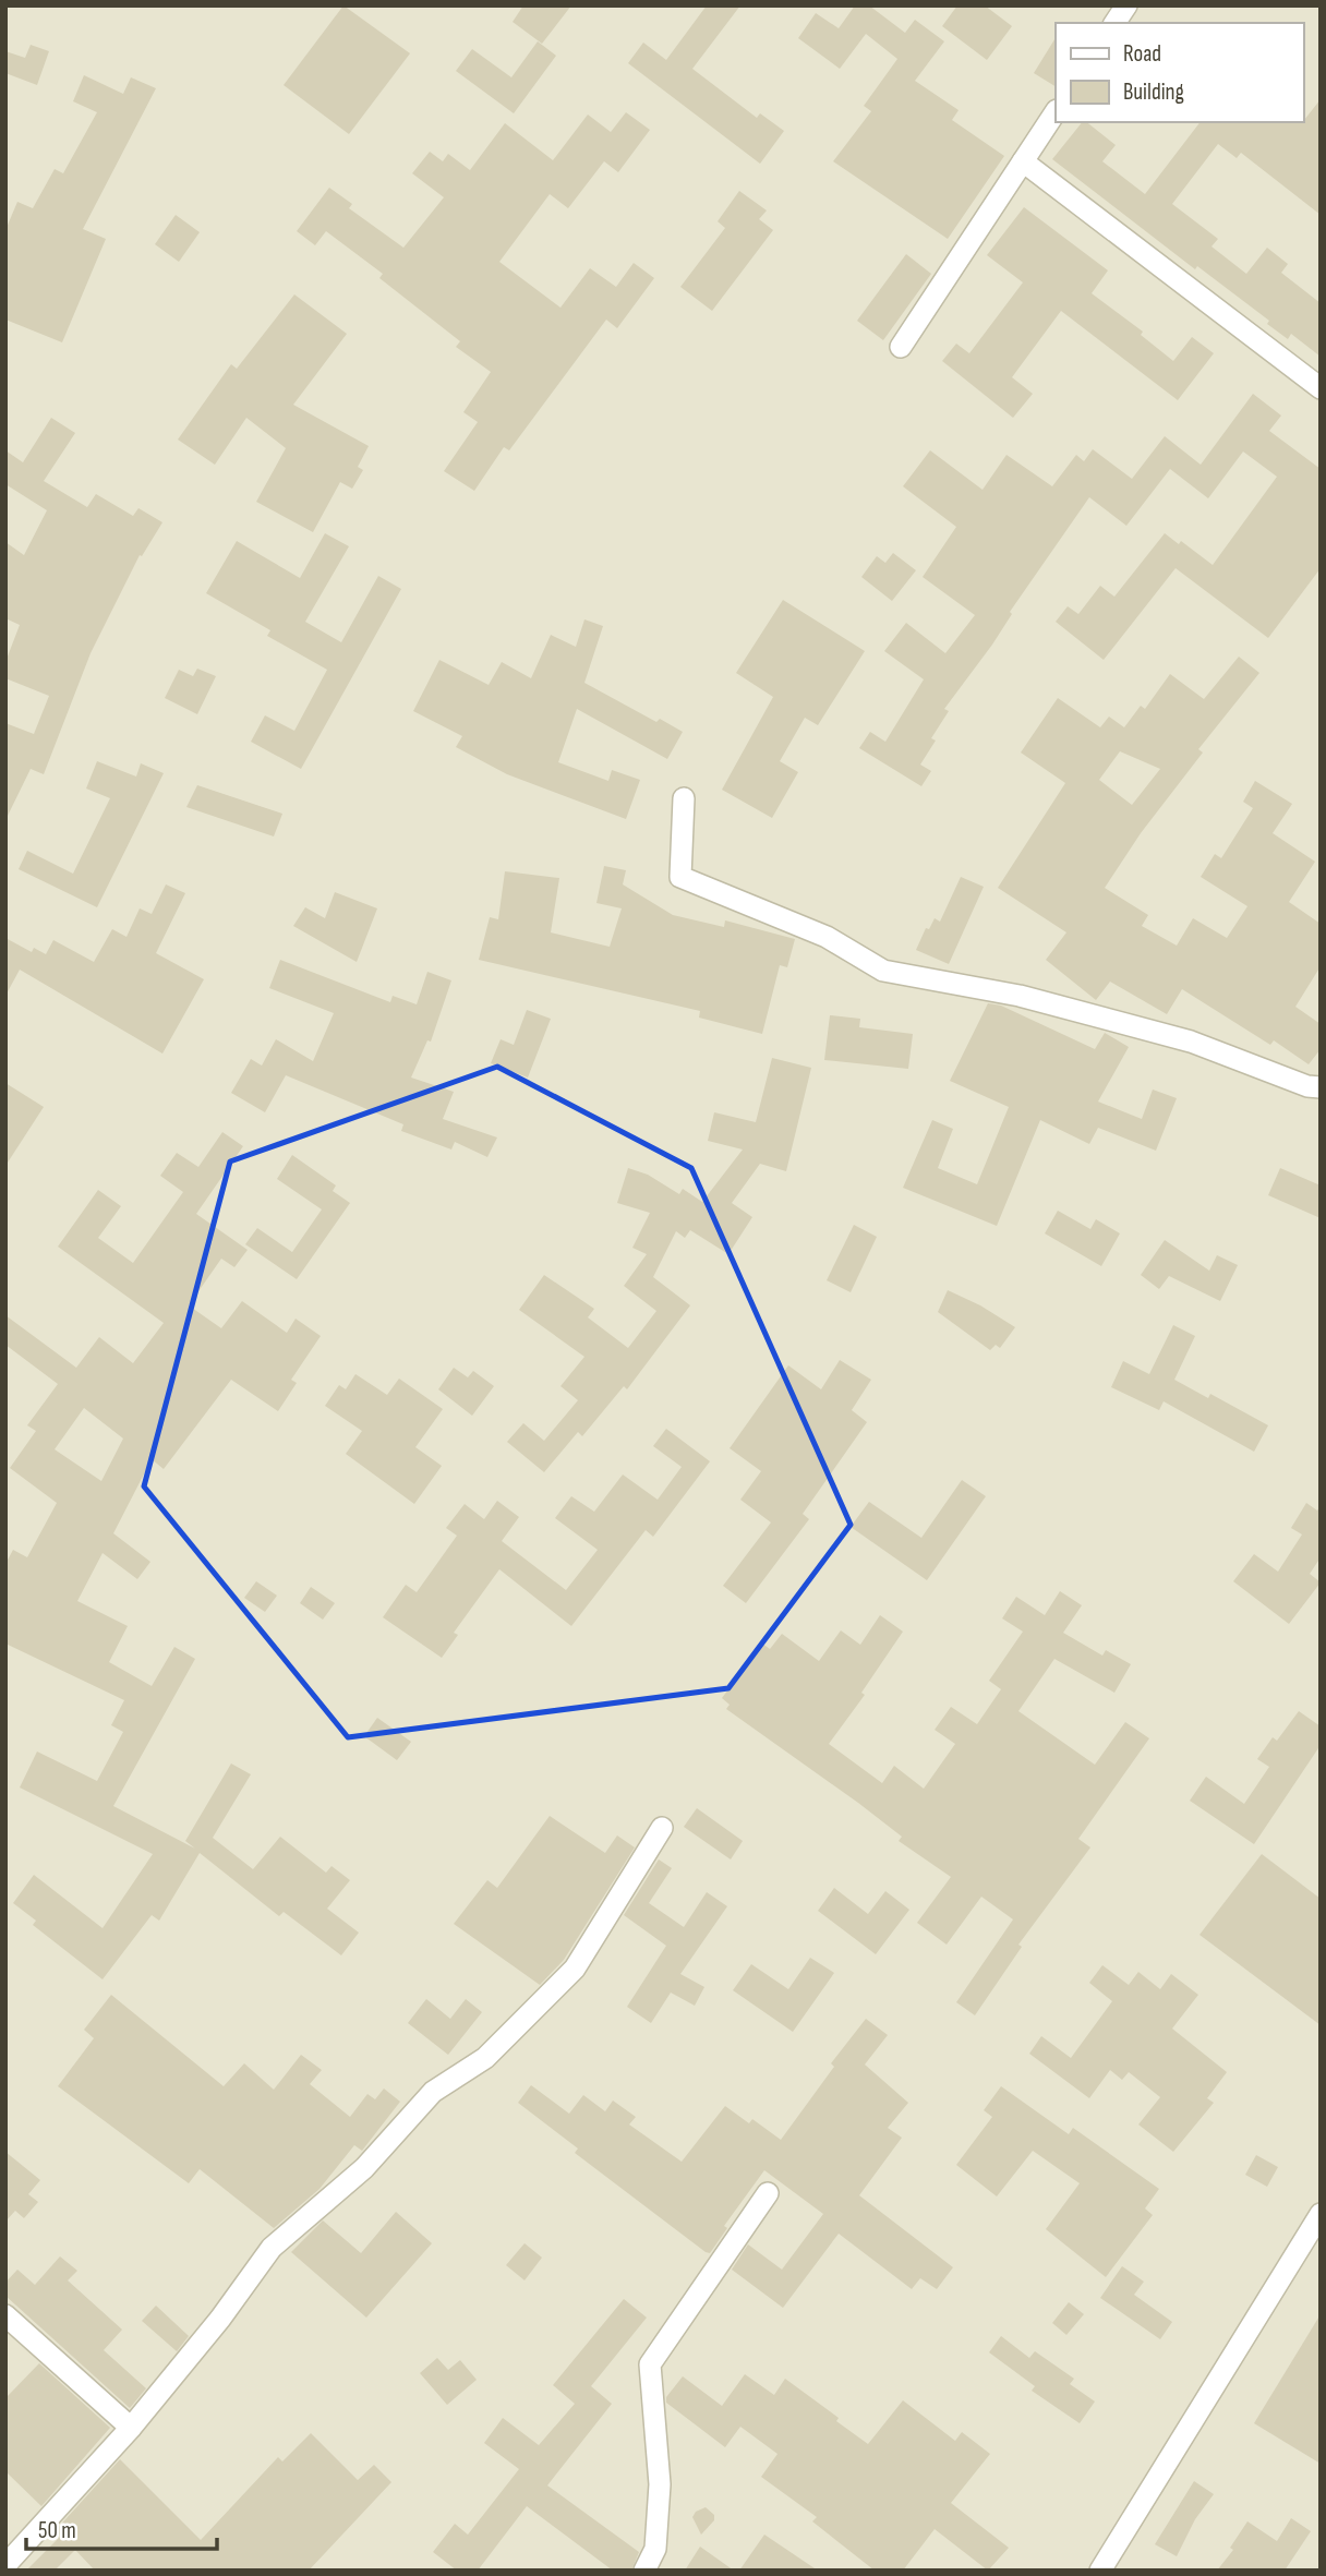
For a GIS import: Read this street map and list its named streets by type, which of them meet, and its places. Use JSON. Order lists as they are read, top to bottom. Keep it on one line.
{"legend":["Road","Building"],"scale_bar":"50 m"}
